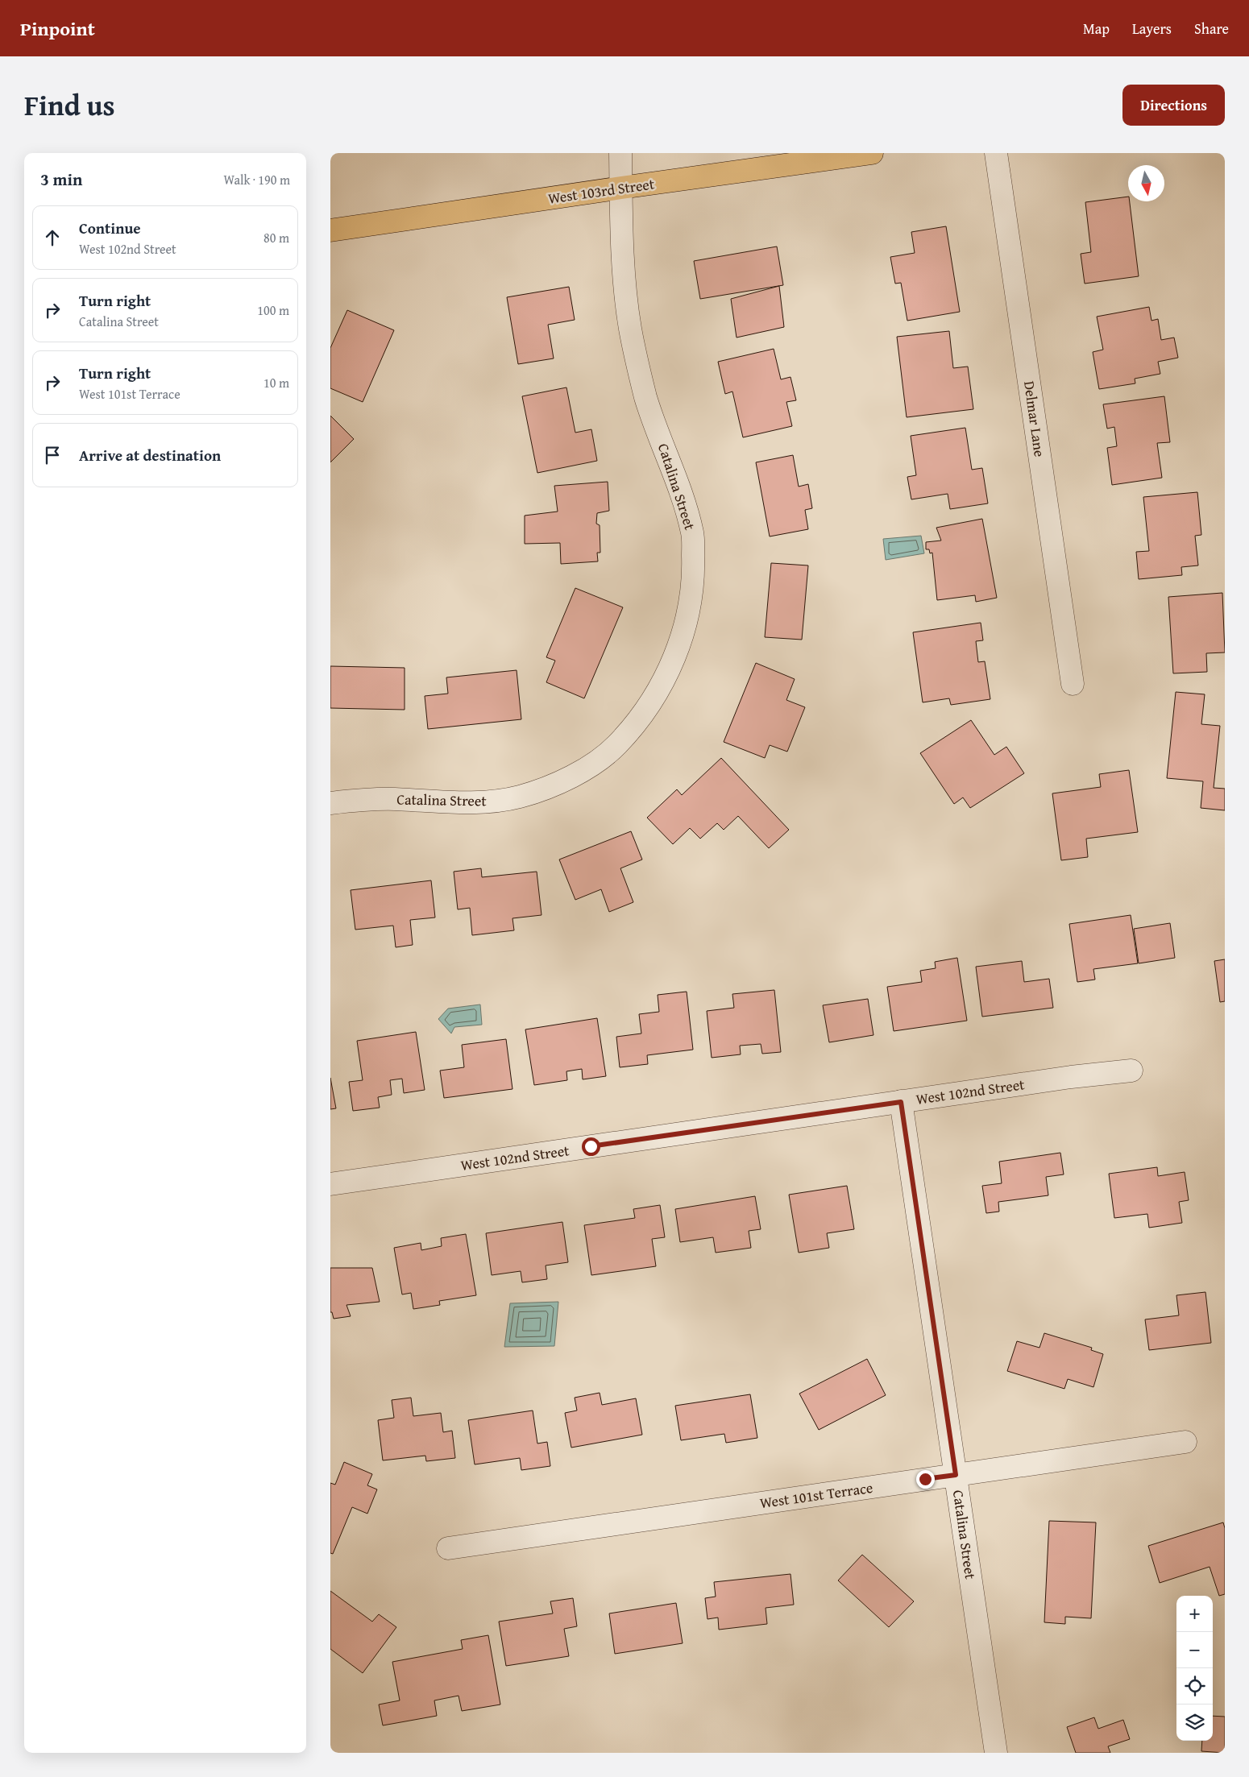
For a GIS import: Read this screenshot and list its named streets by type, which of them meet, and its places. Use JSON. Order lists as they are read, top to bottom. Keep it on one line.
{"streets":{"main road":["West 103rd Street"],"street":["Delmar Lane","Catalina Street","West 102nd Street","West 101st Terrace"]},"crossings":[["West 103rd Street","Catalina Street"],["Catalina Street","West 102nd Street"],["Catalina Street","West 101st Terrace"]],"north":"bottom","page":{"header":"Pinpoint","nav":["Map","Layers","Share"],"title":"Find us","buttons":"Directions","heading":["3 min","Walk · 190 m"],"list":[["Continue","West 102nd Street","80 m"],["Turn right","Catalina Street","100 m"],["Turn right","West 101st Terrace","10 m"],"Arrive at destination"],"map_buttons":["+","−"]}}
